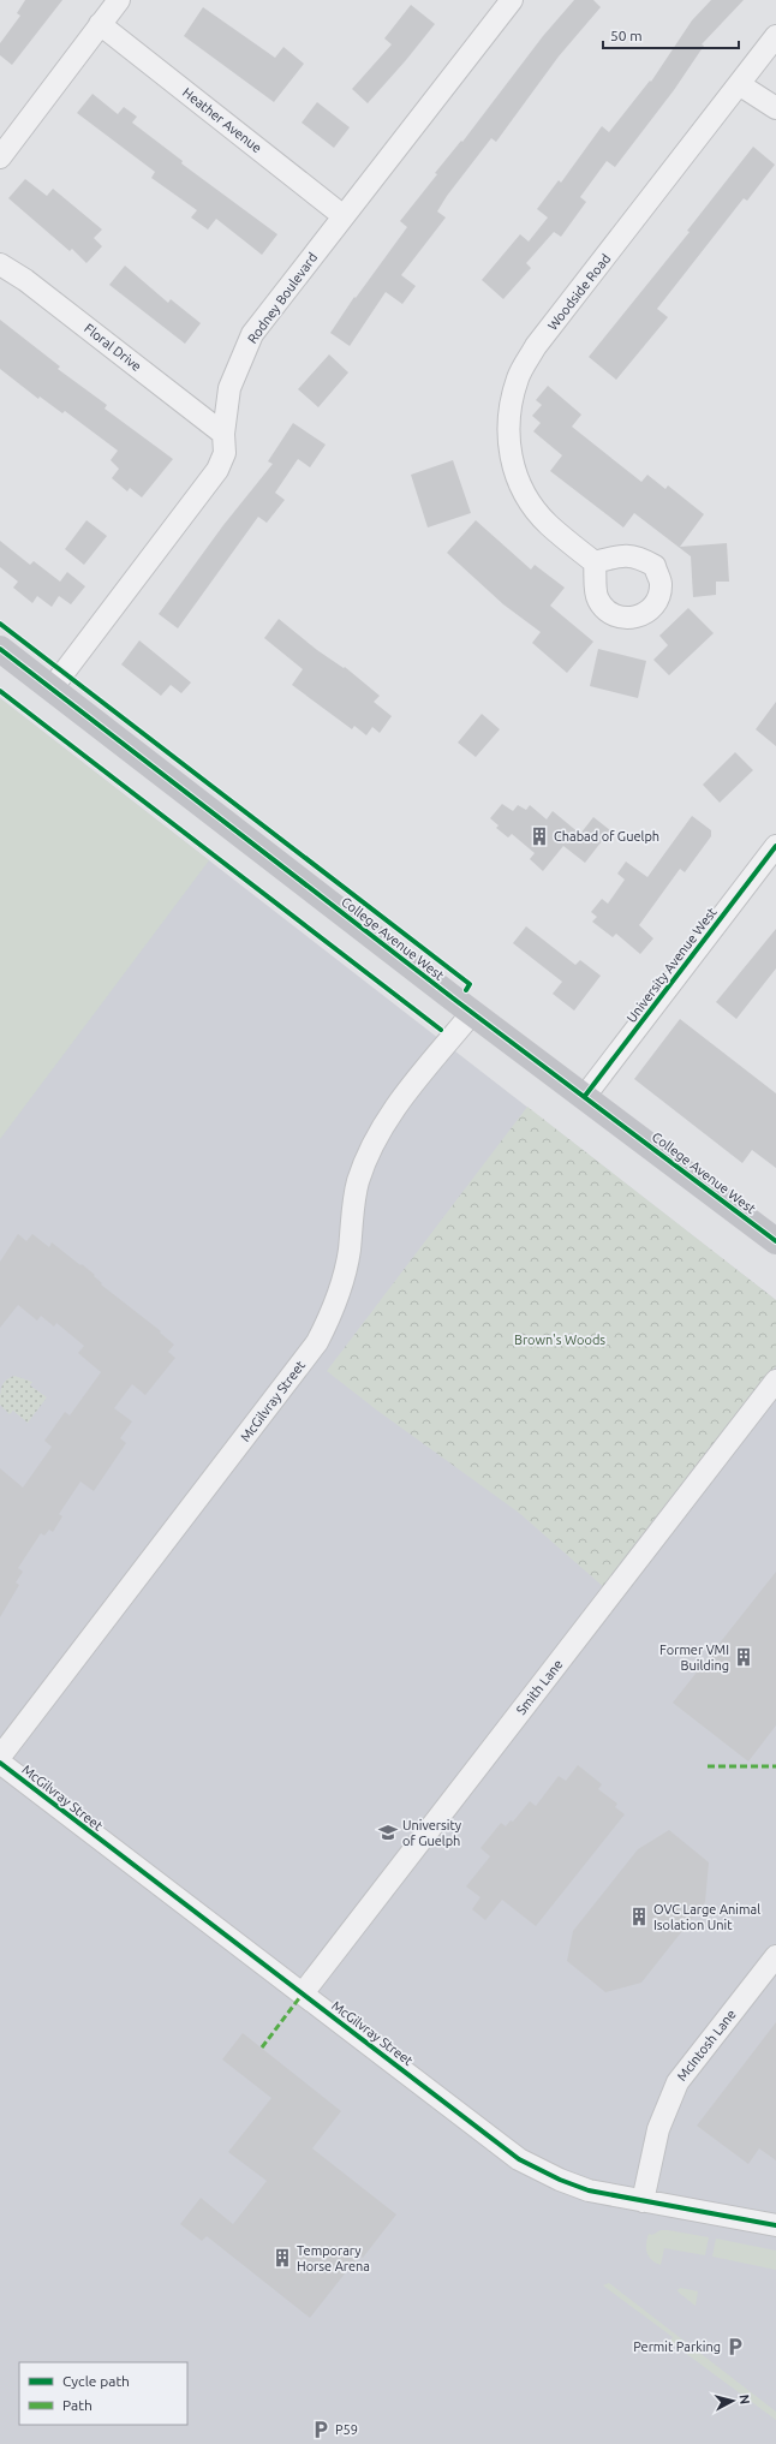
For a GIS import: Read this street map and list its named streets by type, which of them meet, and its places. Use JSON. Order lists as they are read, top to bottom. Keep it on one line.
{"streets":{"main road":["College Avenue West"],"street":["Heather Avenue","Woodside Road","Rodney Boulevard","Floral Drive","University Avenue West","McGilvray Street","Smith Lane","McIntosh Lane"]},"crossings":[["Heather Avenue","Rodney Boulevard"],["Rodney Boulevard","Floral Drive"],["Rodney Boulevard","College Avenue West"],["College Avenue West","University Avenue West"],["College Avenue West","McGilvray Street"],["McGilvray Street","Smith Lane"],["McGilvray Street","McIntosh Lane"]],"parks":["Brown's Woods"],"places":{"building":["Chabad of Guelph","Former VMI Building","OVC Large Animal Isolation Unit","Temporary Horse Arena"],"school or university":["University of Guelph"],"parking":["Permit Parking","P59"]},"legend":["Cycle path","Path"],"scale_bar":"50 m","north":"right"}
